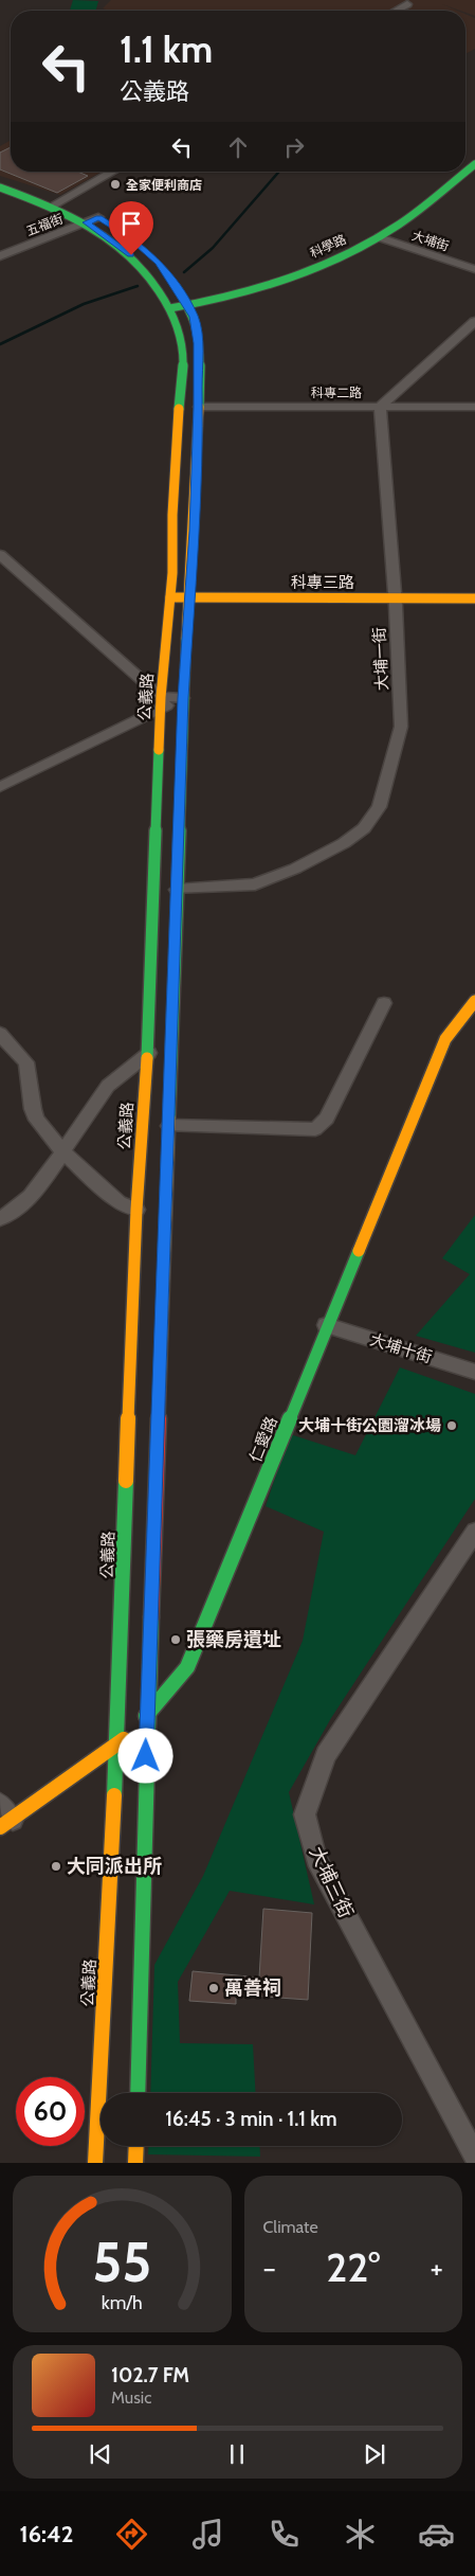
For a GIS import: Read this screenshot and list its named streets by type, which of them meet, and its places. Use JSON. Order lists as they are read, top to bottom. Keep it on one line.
{"streets":{"main road":["科學路","科專三路","公義路","仁愛路"],"street":["五福街","大埔街","科專二路","大埔一街","大埔十街","大埔三街"]},"crossings":[["五福街","公義路"],["大埔街","科學路"],["科學路","公義路"],["科專二路","大埔一街"],["科專三路","大埔一街"],["科專三路","公義路"],["公義路","仁愛路"],["大埔十街","仁愛路"]],"places":["全家便利商店","大埔十街公園溜冰場","張藥房遺址","大同派出所","萬善祠"],"page":{"turn":["1.1 km","公義路"],"limit":"60","trip":"16:45 · 3 min · 1.1 km","tile":"Climate","heat":["−","22°","+"],"song":["102.7 FM","Music"],"tabs":"16:42","gauge":["55","km/h"]}}
